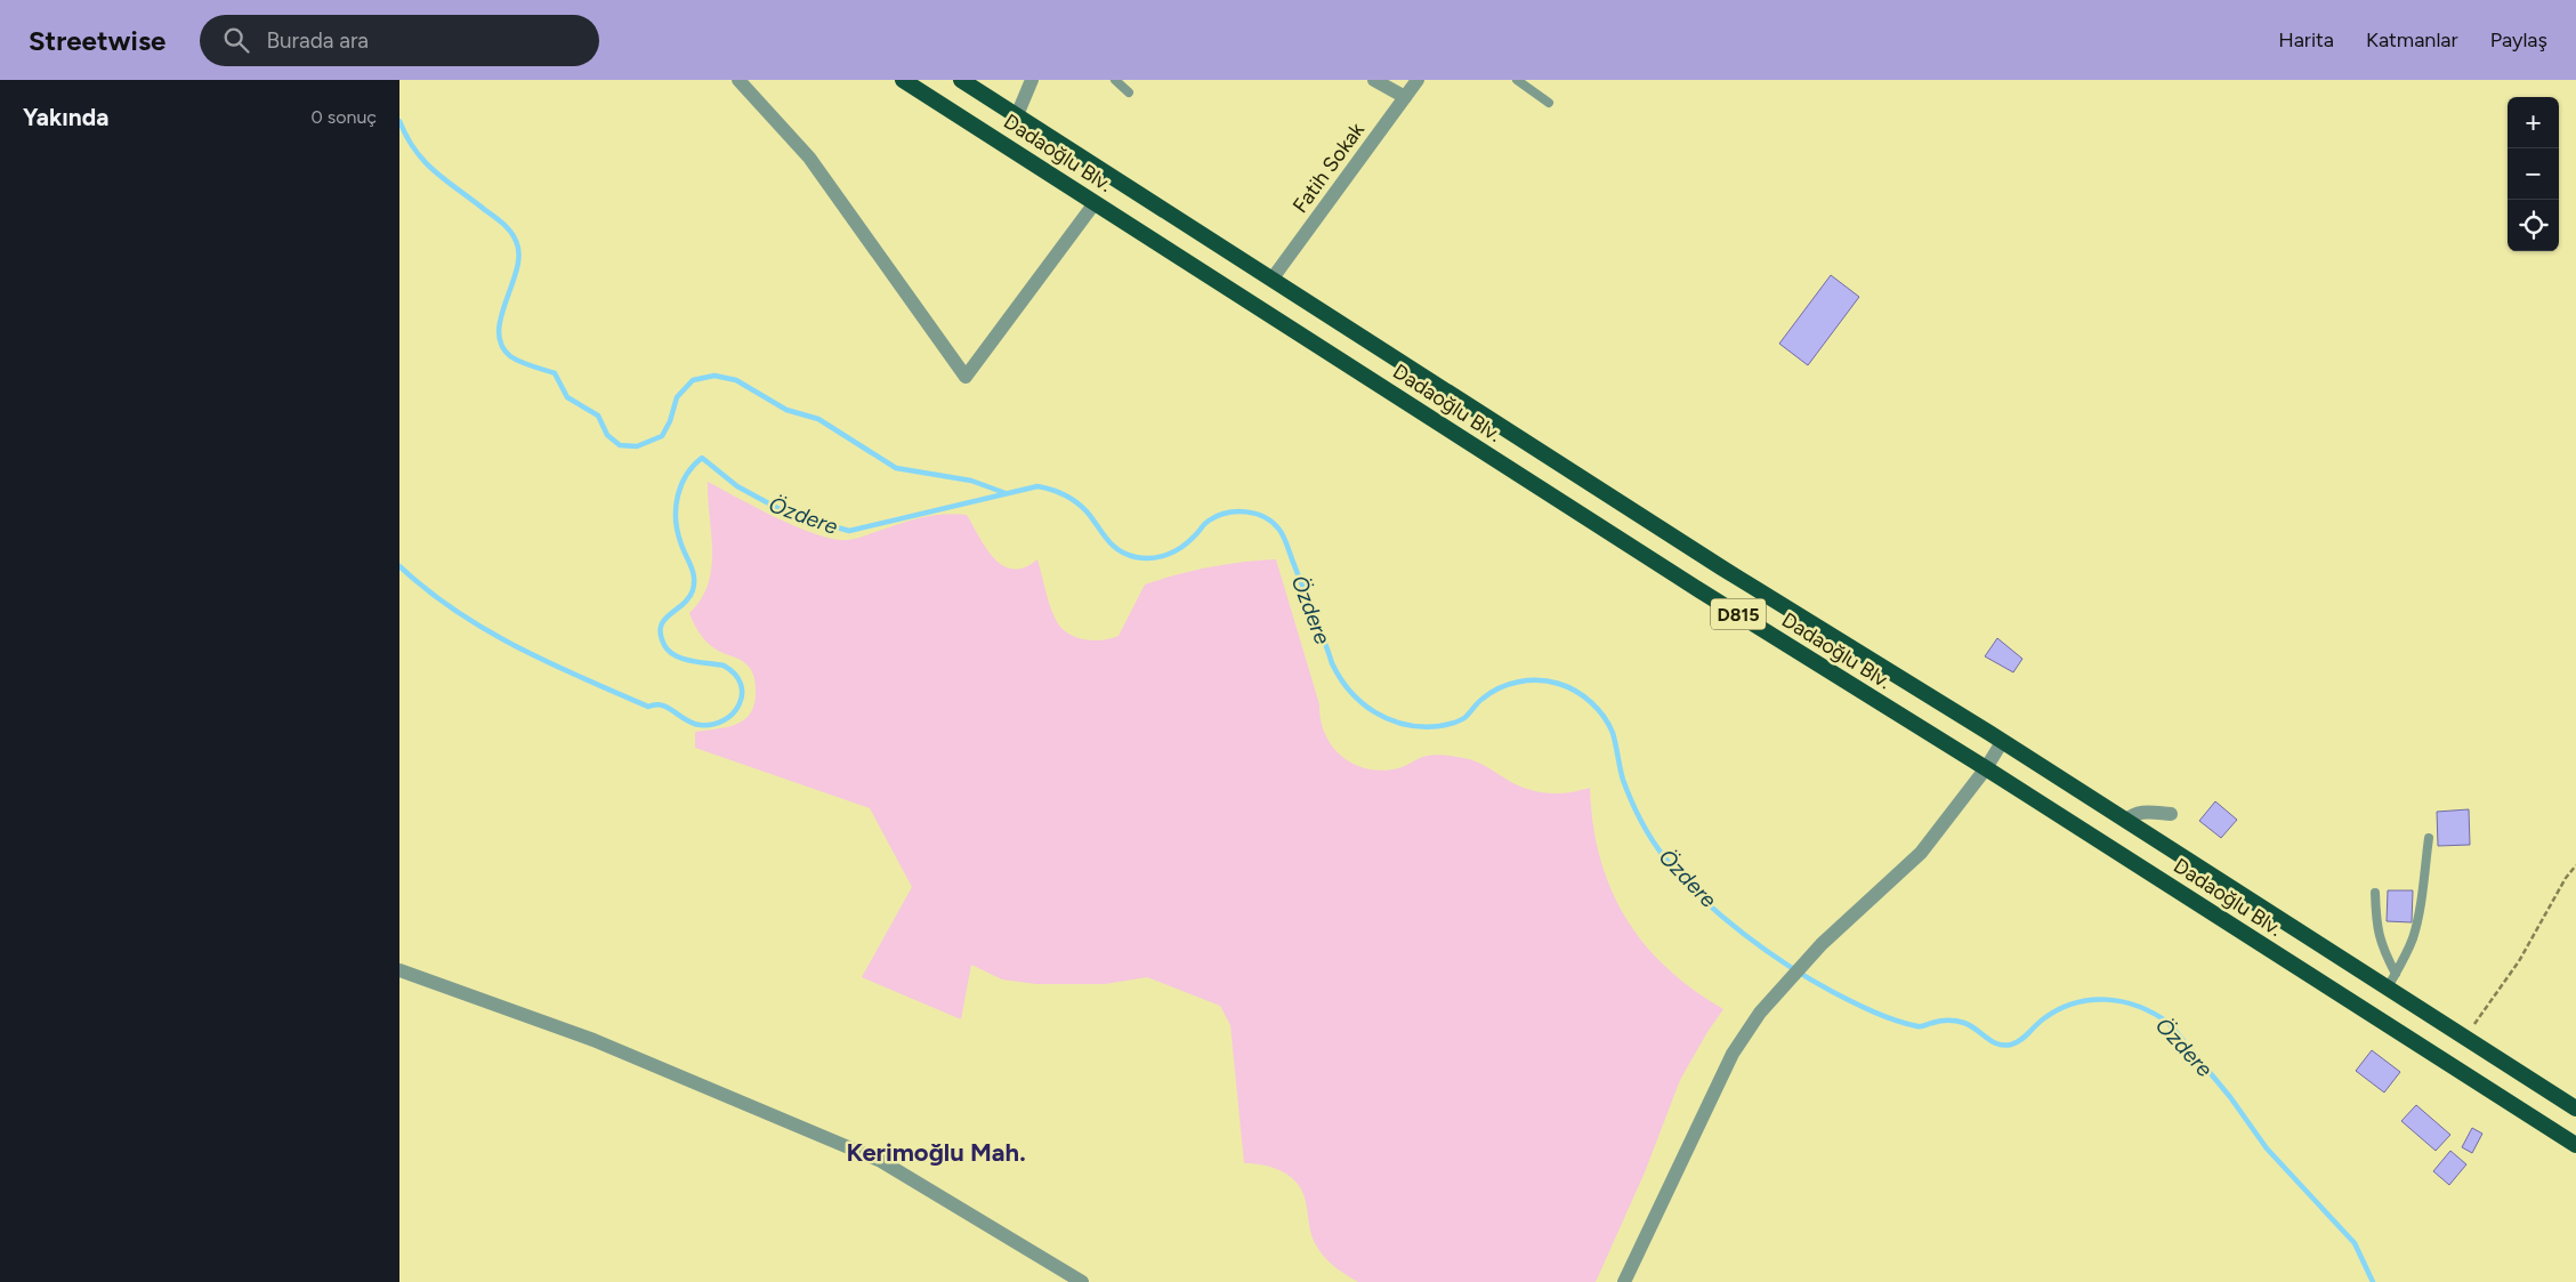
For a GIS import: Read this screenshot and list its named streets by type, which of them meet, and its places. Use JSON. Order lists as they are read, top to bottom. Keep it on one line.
{"streets":{"highway":["Dadaoğlu Blv.","D815"],"street":["Fatih Sokak"]},"crossings":[["Dadaoğlu Blv.","Fatih Sokak"]],"districts":["Kerimoğlu Mah."],"water":["Özdere"],"page":{"header":"Streetwise","search":"Burada ara","nav":["Harita","Katmanlar","Paylaş"],"heading":["Yakında","0 sonuç"],"map_buttons":["+","−"]}}
